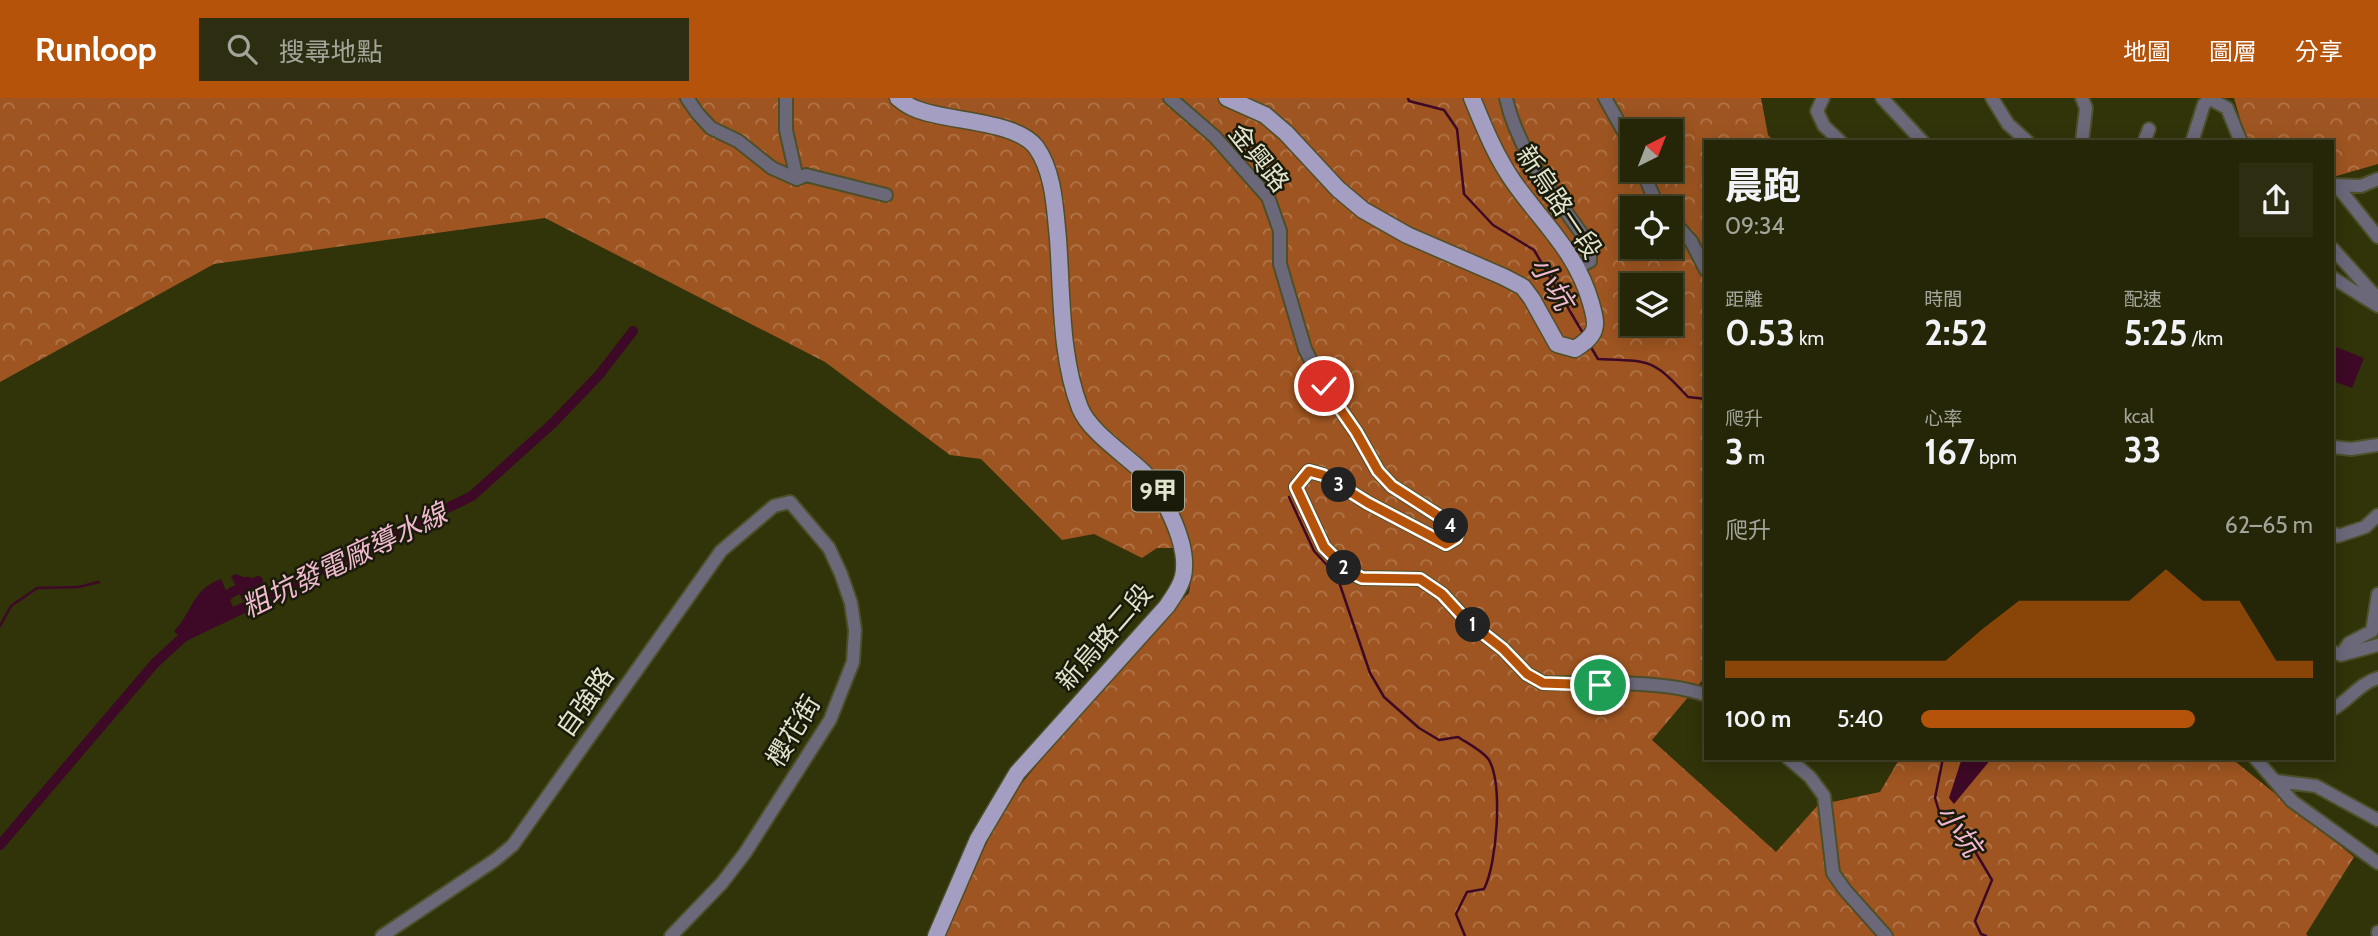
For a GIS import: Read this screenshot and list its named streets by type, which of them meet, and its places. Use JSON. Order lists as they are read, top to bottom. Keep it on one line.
{"streets":{"main road":["新烏路一段","9甲","新烏路二段"],"street":["金興路","自強路","櫻花街"]},"crossings":[["自強路","櫻花街"]],"water":["小坑","粗坑發電廠導水線"],"north":"top right","page":{"header":"Runloop","search":"搜尋地點","nav":["地圖","圖層","分享"],"heading":["晨跑","09:34"],"stats":[["距離","0.53 km"],["時間","2:52"],["配速","5:25 /km"],["爬升","3 m"],["心率","167 bpm"],["kcal","33"]],"pins":["3","4","2","1"],"chart":["爬升","62–65 m"],"list":[{"name":"100 m","note":"5:40"}]}}
